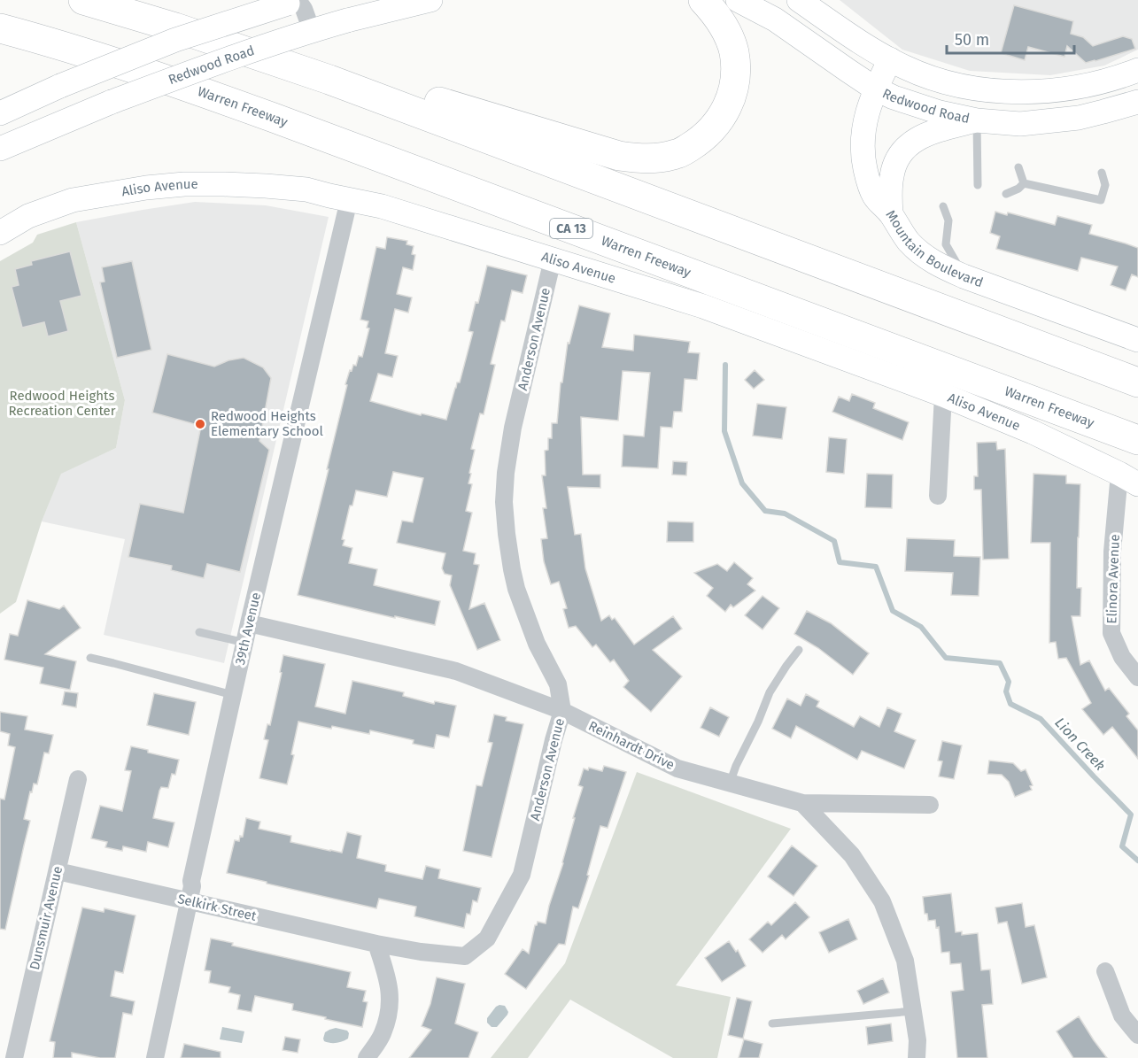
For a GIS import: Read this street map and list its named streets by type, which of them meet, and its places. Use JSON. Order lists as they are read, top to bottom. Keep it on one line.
{"streets":{"highway":["Warren Freeway","CA 13"],"main road":["Redwood Road","Aliso Avenue","Mountain Boulevard"],"street":["Anderson Avenue","Elinora Avenue","39th Avenue","Reinhardt Drive","Selkirk Street","Dunsmuir Avenue"]},"crossings":[["Redwood Road","Mountain Boulevard"],["Aliso Avenue","Anderson Avenue"],["Aliso Avenue","Elinora Avenue"],["Aliso Avenue","39th Avenue"],["Anderson Avenue","Reinhardt Drive"],["Anderson Avenue","Selkirk Street"],["39th Avenue","Reinhardt Drive"],["39th Avenue","Selkirk Street"],["Selkirk Street","Dunsmuir Avenue"]],"water":["Lion Creek"],"parks":["Redwood Heights Recreation Center"],"places":["Redwood Heights Elementary School"],"scale_bar":"50 m"}
